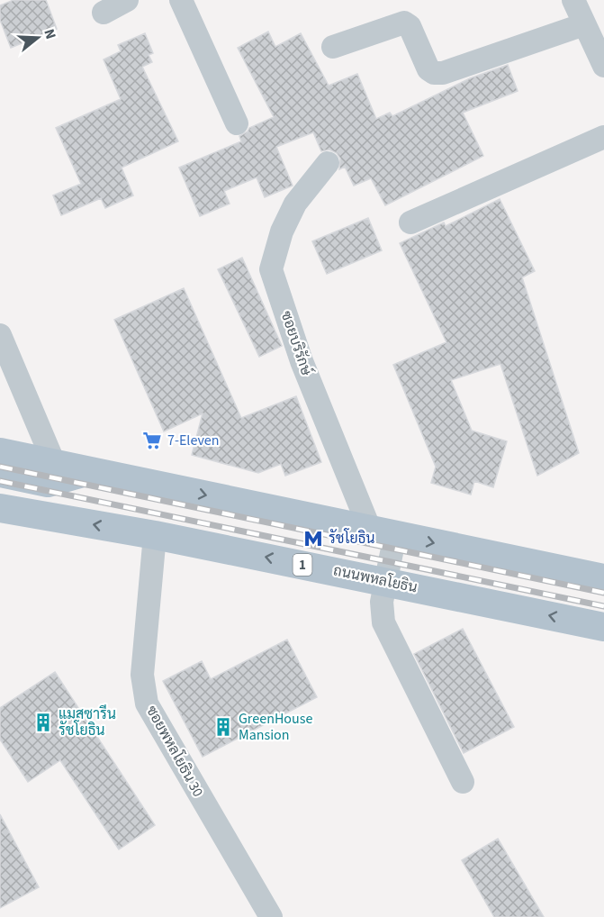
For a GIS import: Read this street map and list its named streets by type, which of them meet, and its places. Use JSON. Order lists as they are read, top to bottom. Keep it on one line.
{"streets":{"main road":["1","ถนนพหลโยธิน"],"street":["ซอยบริรักษ์","ซอยพหลโยธิน 30"]},"crossings":[["ถนนพหลโยธิน","ซอยพหลโยธิน 30"]],"places":{"supermarket":["7-Eleven"],"metro station":["รัชโยธิน"],"building":["แมสซารีน รัชโยธิน","GreenHouse Mansion"]},"north":"right"}
